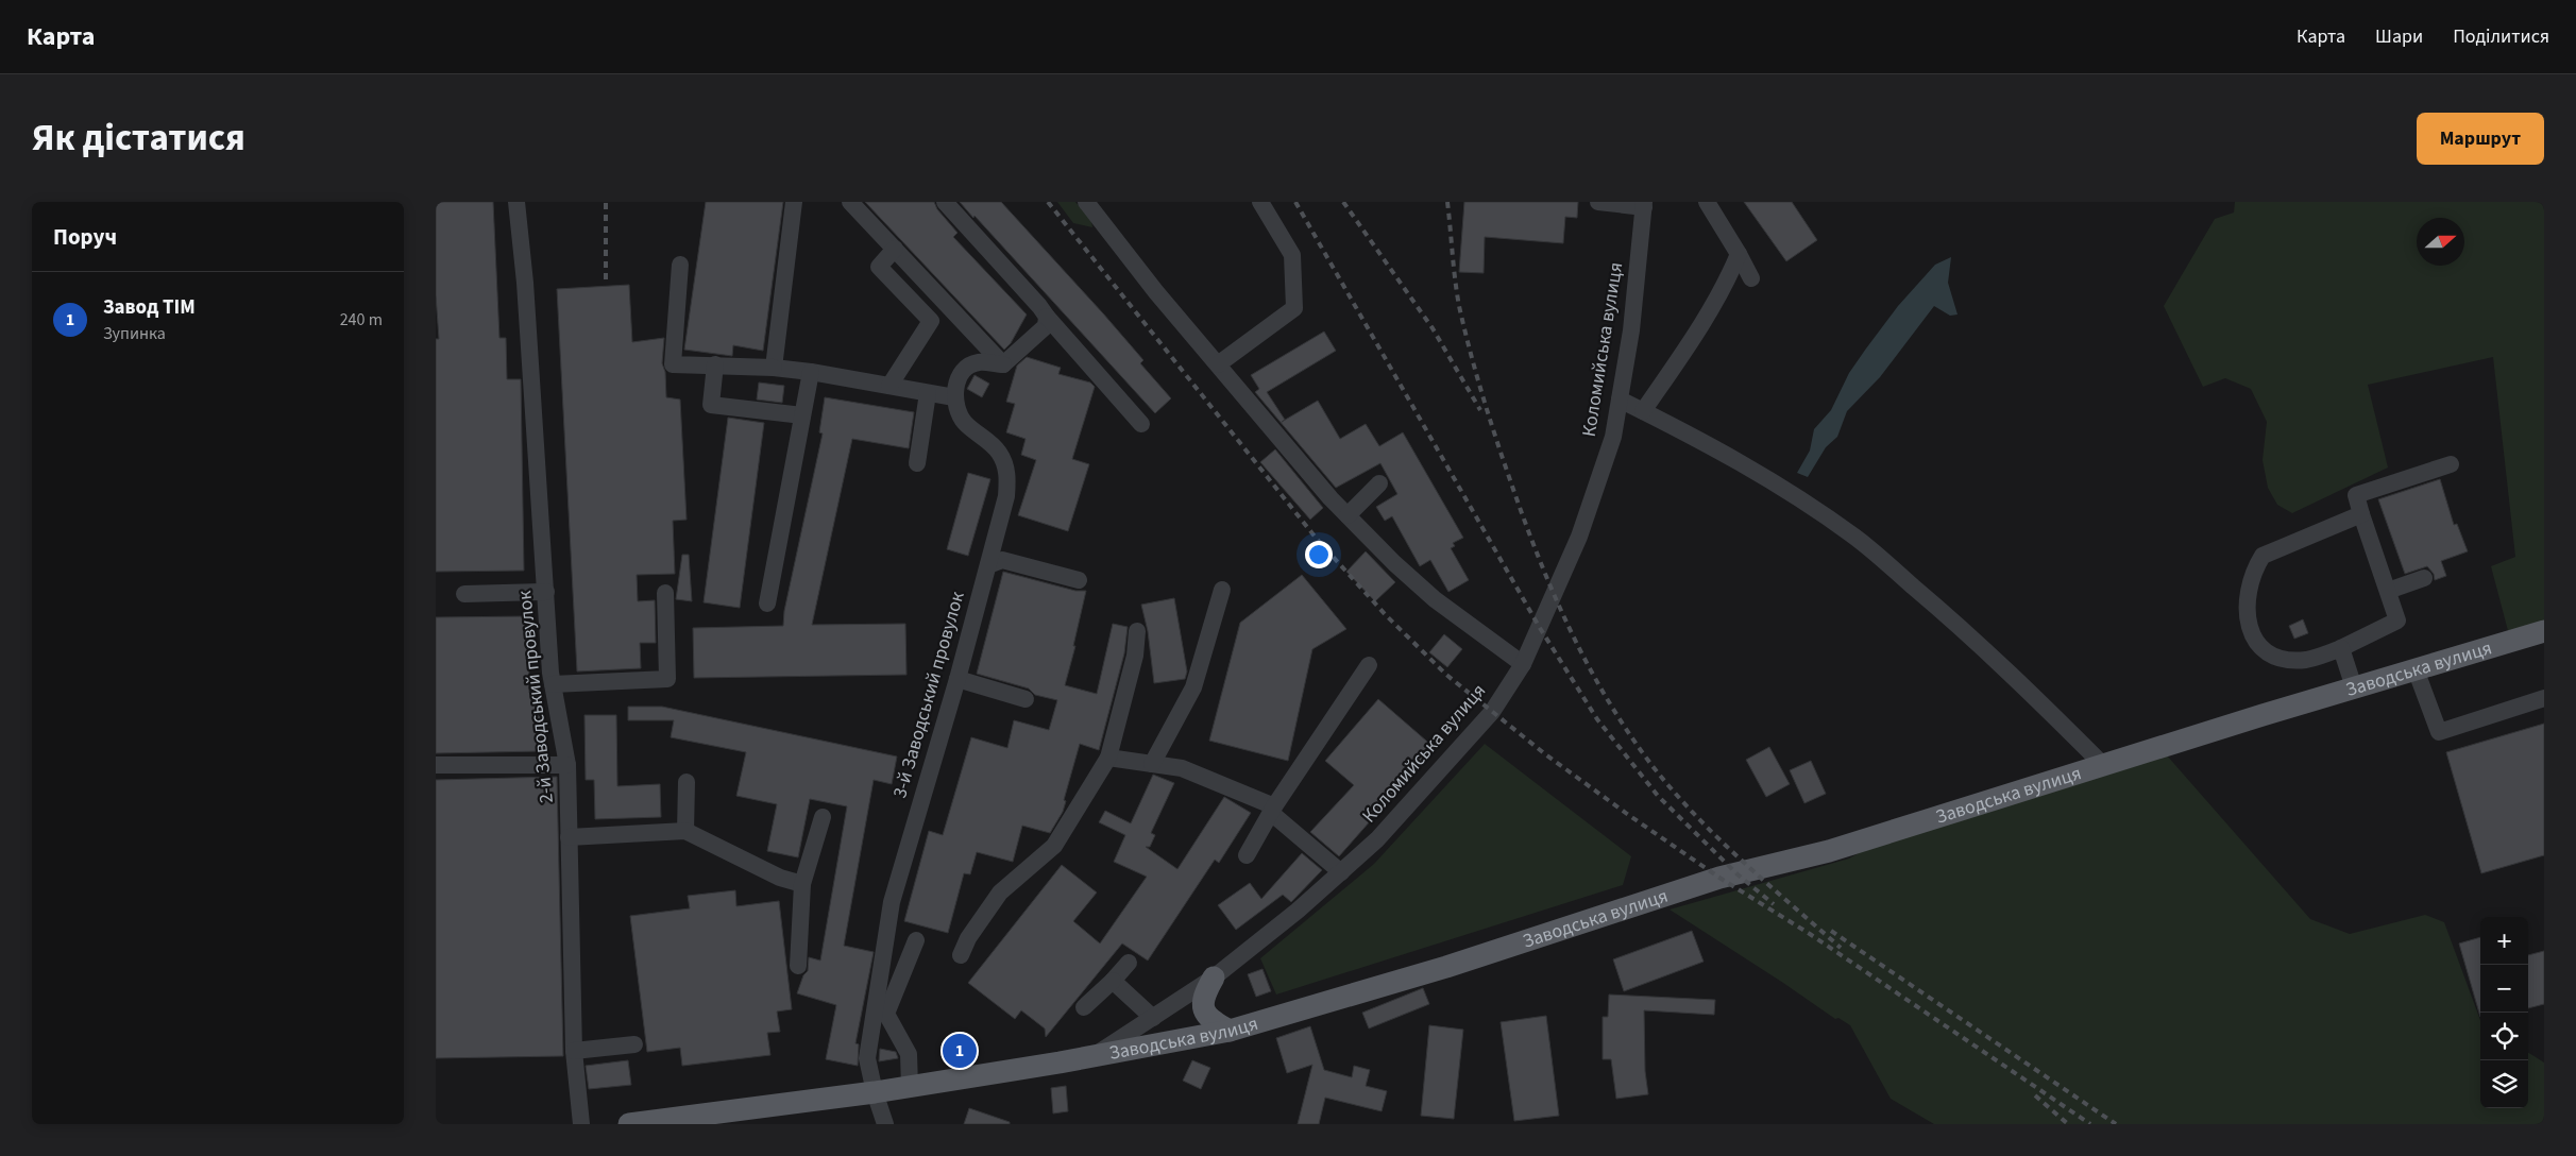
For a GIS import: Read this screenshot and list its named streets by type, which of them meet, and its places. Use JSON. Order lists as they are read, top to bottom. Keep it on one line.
{"streets":{"main road":["Заводська вулиця"],"street":["Коломийська вулиця","3-й Заводський провулок","2-й Заводський провулок"]},"crossings":[["Коломийська вулиця","Заводська вулиця"],["Заводська вулиця","3-й Заводський провулок"]],"north":"right","page":{"header":"Карта","nav":["Карта","Шари","Поділитися"],"title":"Як дістатися","buttons":"Маршрут","heading":"Поруч","list":[{"mark":"1","name":"Завод ТІМ","note":"Зупинка","value":"240 m"}],"map_buttons":["+","−"],"pins":"1"}}
